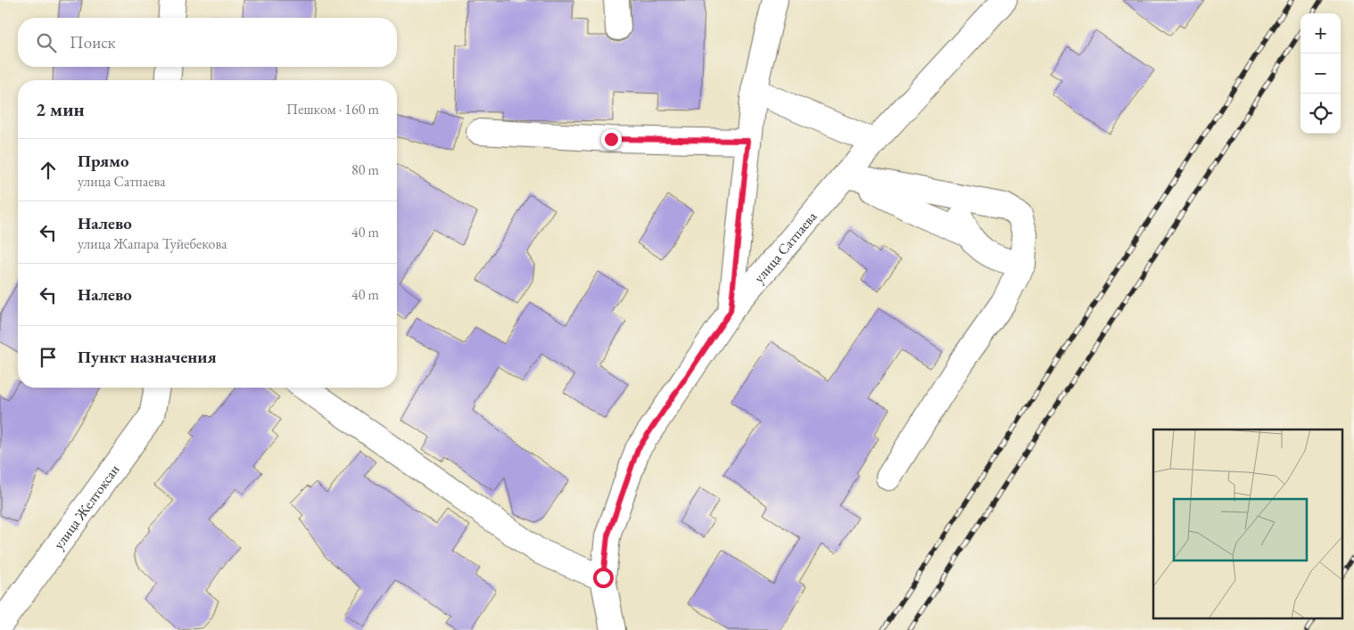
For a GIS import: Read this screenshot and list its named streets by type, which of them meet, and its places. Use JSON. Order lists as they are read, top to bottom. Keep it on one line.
{"streets":{"street":["улица Сатпаева","улица Желтоксан"]},"page":{"map_buttons":["+","−"],"search":"Поиск","heading":["2 мин","Пешком · 160 m"],"list":[["Прямо","улица Сатпаева","80 m"],["Налево","улица Жапара Туйебекова","40 m"],["Налево","40 m"],"Пункт назначения"]}}
